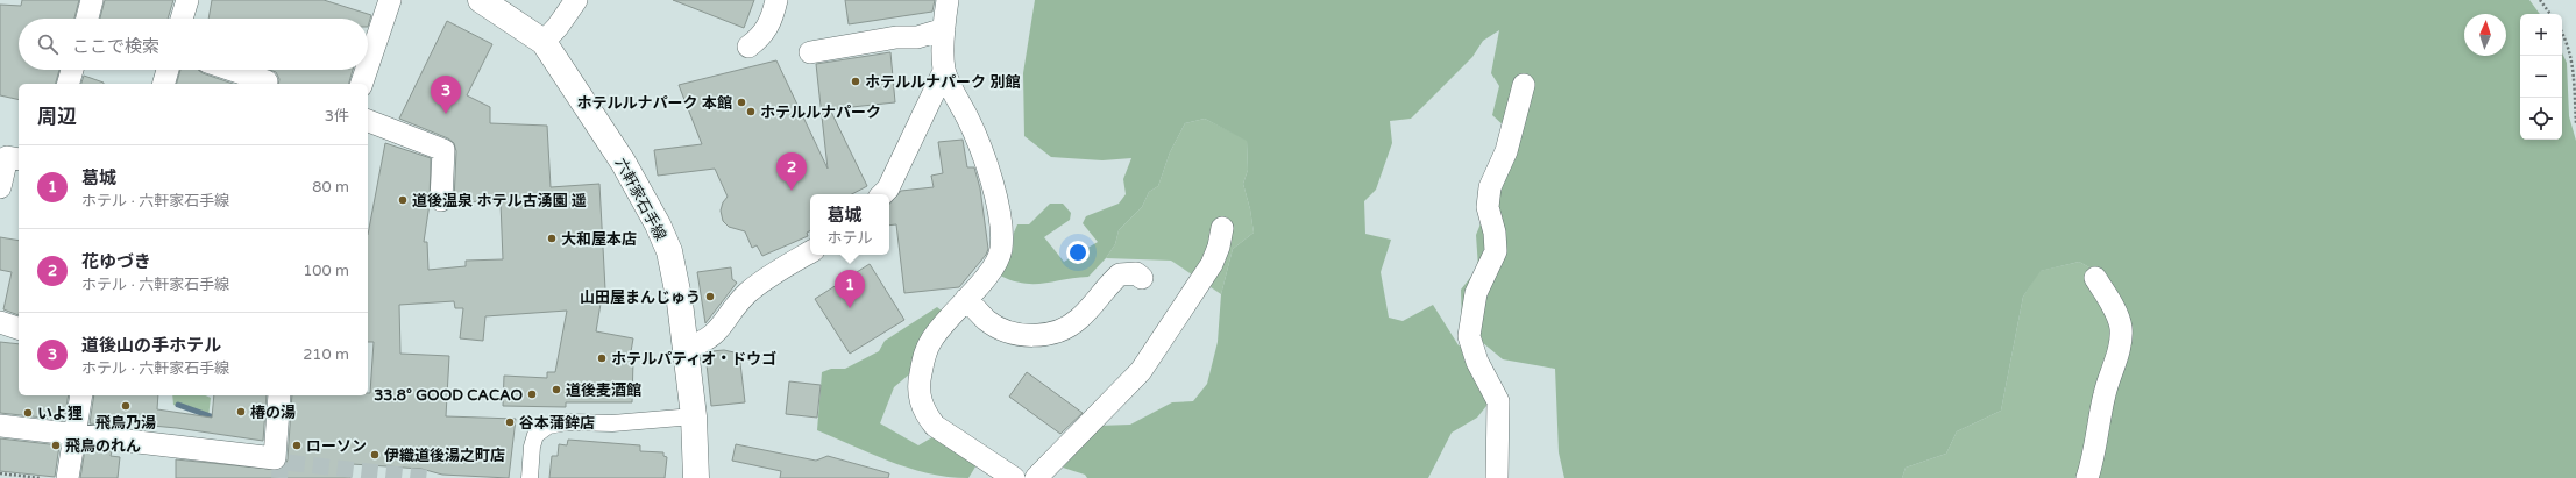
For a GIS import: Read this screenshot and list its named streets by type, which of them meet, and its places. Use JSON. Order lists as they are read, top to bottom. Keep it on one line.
{"streets":{"main road":["六軒家石手線"]},"places":["ホテルルナパーク 別館","ホテルルナパーク 本館","ホテルルナパーク","道後温泉 ホテル古湧園 遥","大和屋本店","山田屋まんじゅう","ホテルパティオ・ドウゴ","道後麦酒館","33.8° GOOD CACAO","飛鳥乃湯","椿の湯","いよ狸","谷本蒲鉾店","飛鳥のれん","ローソン","伊織道後湯之町店"],"north":"top","page":{"map_buttons":["+","−"],"search":"ここで検索","pins":["3","2","1"],"heading":["周辺","3件"],"list":[{"mark":"1","name":"葛城","note":"ホテル · 六軒家石手線","value":"80 m"},{"mark":"2","name":"花ゆづき","note":"ホテル · 六軒家石手線","value":"100 m"},{"mark":"3","name":"道後山の手ホテル","note":"ホテル · 六軒家石手線","value":"210 m"}],"popup":["葛城","ホテル"]}}
